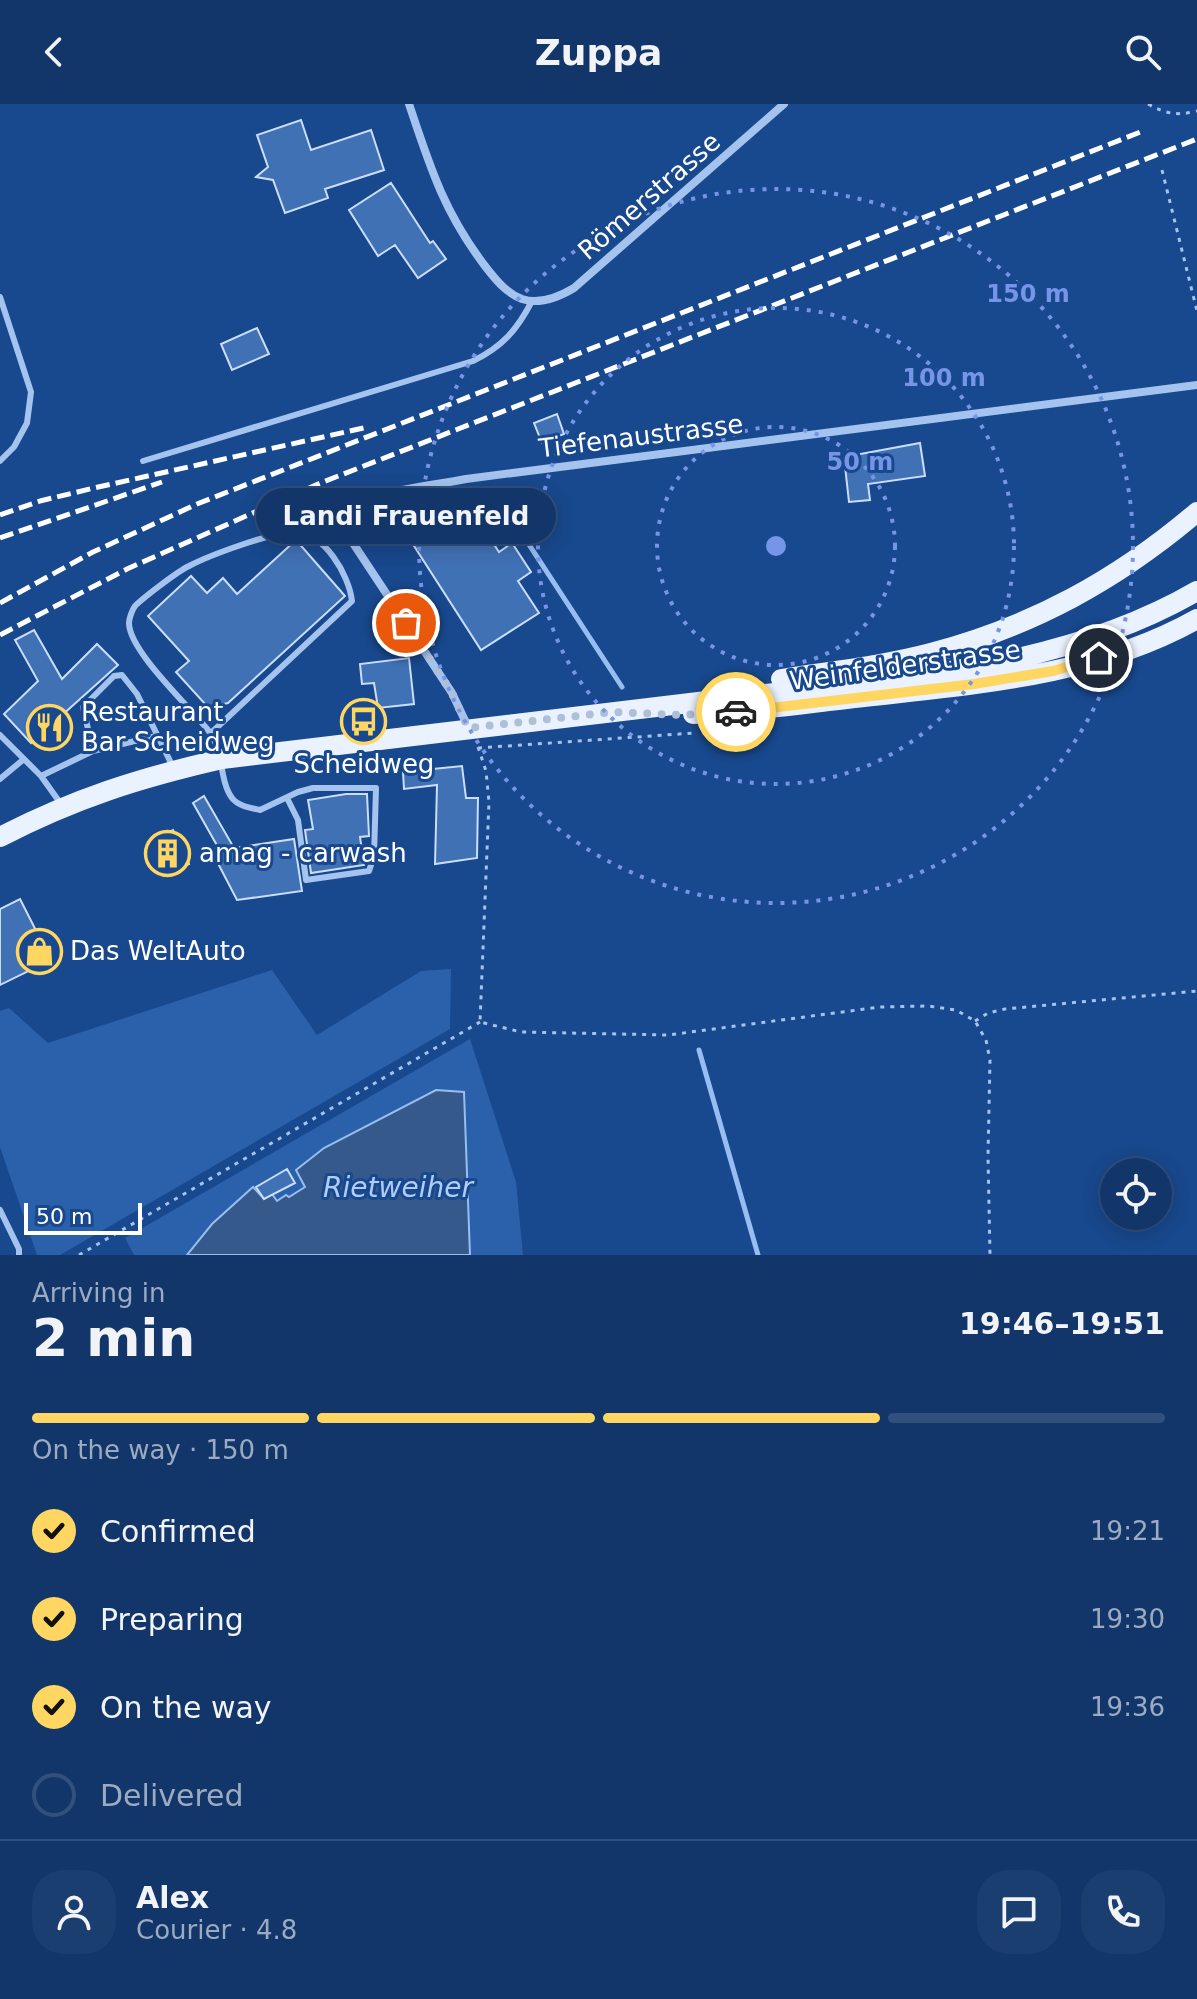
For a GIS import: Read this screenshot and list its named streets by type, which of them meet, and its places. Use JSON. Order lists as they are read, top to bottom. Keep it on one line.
{"streets":{"main road":["Weinfelderstrasse"],"street":["Römerstrasse","Tiefenaustrasse"]},"water":["Rietweiher"],"places":{"other":["Landi Frauenfeld"],"bus stop":["Scheidweg"],"restaurant":["Restaurant Bar Scheidweg"],"building":["amag - carwash"],"shop":["Das WeltAuto"]},"scale_bar":"50 m","page":{"header":"Zuppa","bubble":"Landi Frauenfeld","scale":"50 m","heading":["2 min","Arriving in","19:46–19:51"],"panel":["Alex","Courier · 4.8"],"bar":"On the way · 150 m","list":[["Confirmed","19:21"],["Preparing","19:30"],["On the way","19:36"],"Delivered"]},"rings":["150 m","100 m","50 m"]}
